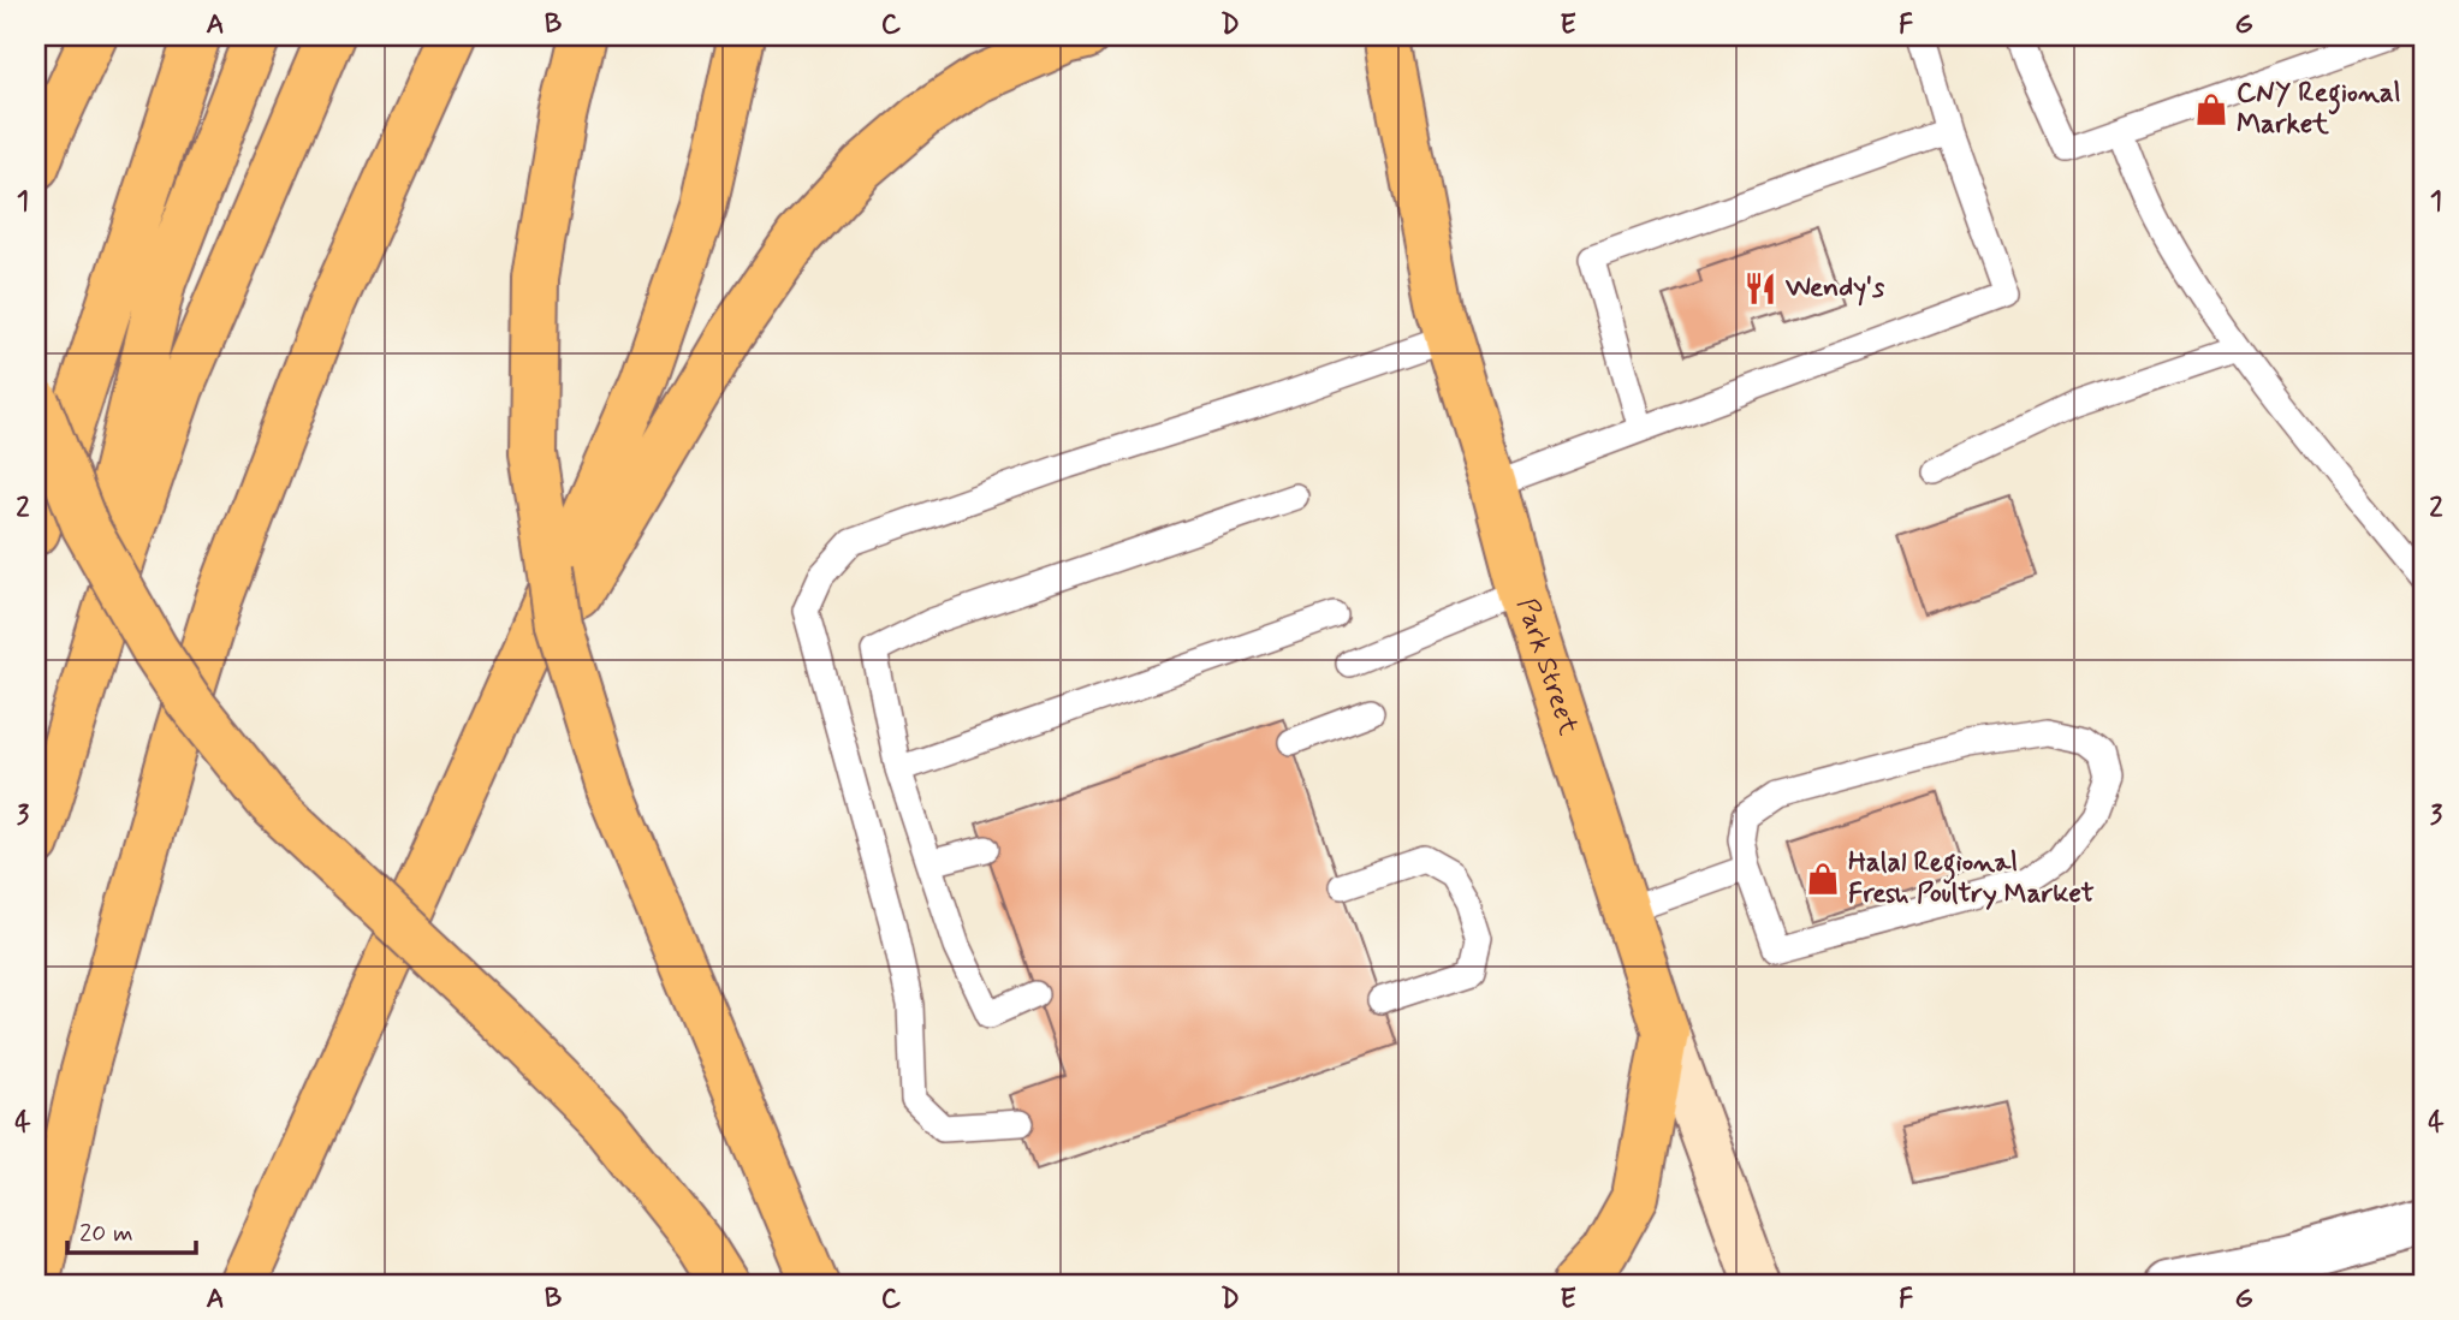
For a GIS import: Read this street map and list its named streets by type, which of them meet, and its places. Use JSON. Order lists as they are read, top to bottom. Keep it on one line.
{"streets":{"main road":["Park Street"]},"places":{"shop":["CNY Regional Market","Halal Regional Fresh Poultry Market"],"restaurant":["Wendy's"]},"scale_bar":"20 m","grid":{"columns":["A","B","C","D","E","F","G"],"rows":["1","2","3","4"]}}
